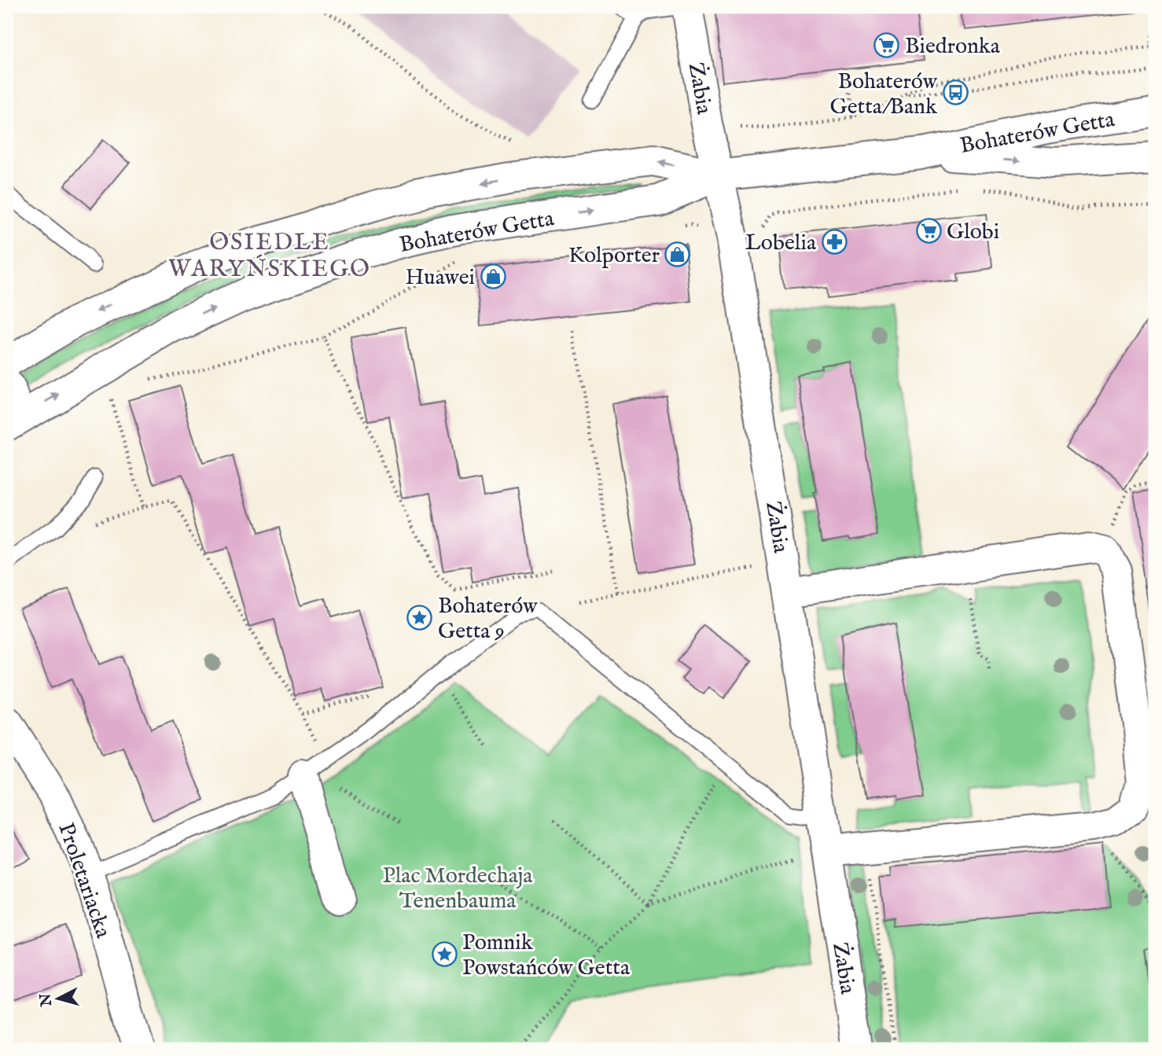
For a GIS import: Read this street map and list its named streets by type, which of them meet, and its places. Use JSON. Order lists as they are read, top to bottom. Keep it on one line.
{"streets":{"street":["Żabia","Bohaterów Getta","Proletariacka"]},"crossings":[["Żabia","Bohaterów Getta"]],"districts":["OSIEDLE WARYŃSKIEGO"],"parks":["Plac Mordechaja Tenenbauma"],"places":{"supermarket":["Biedronka","Globi"],"bus stop":["Bohaterów Getta/Bank"],"pharmacy":["Lobelia"],"shop":["Kolporter","Huawei"],"place":["Bohaterów Getta 9","Pomnik Powstańców Getta"]},"north":"left"}
